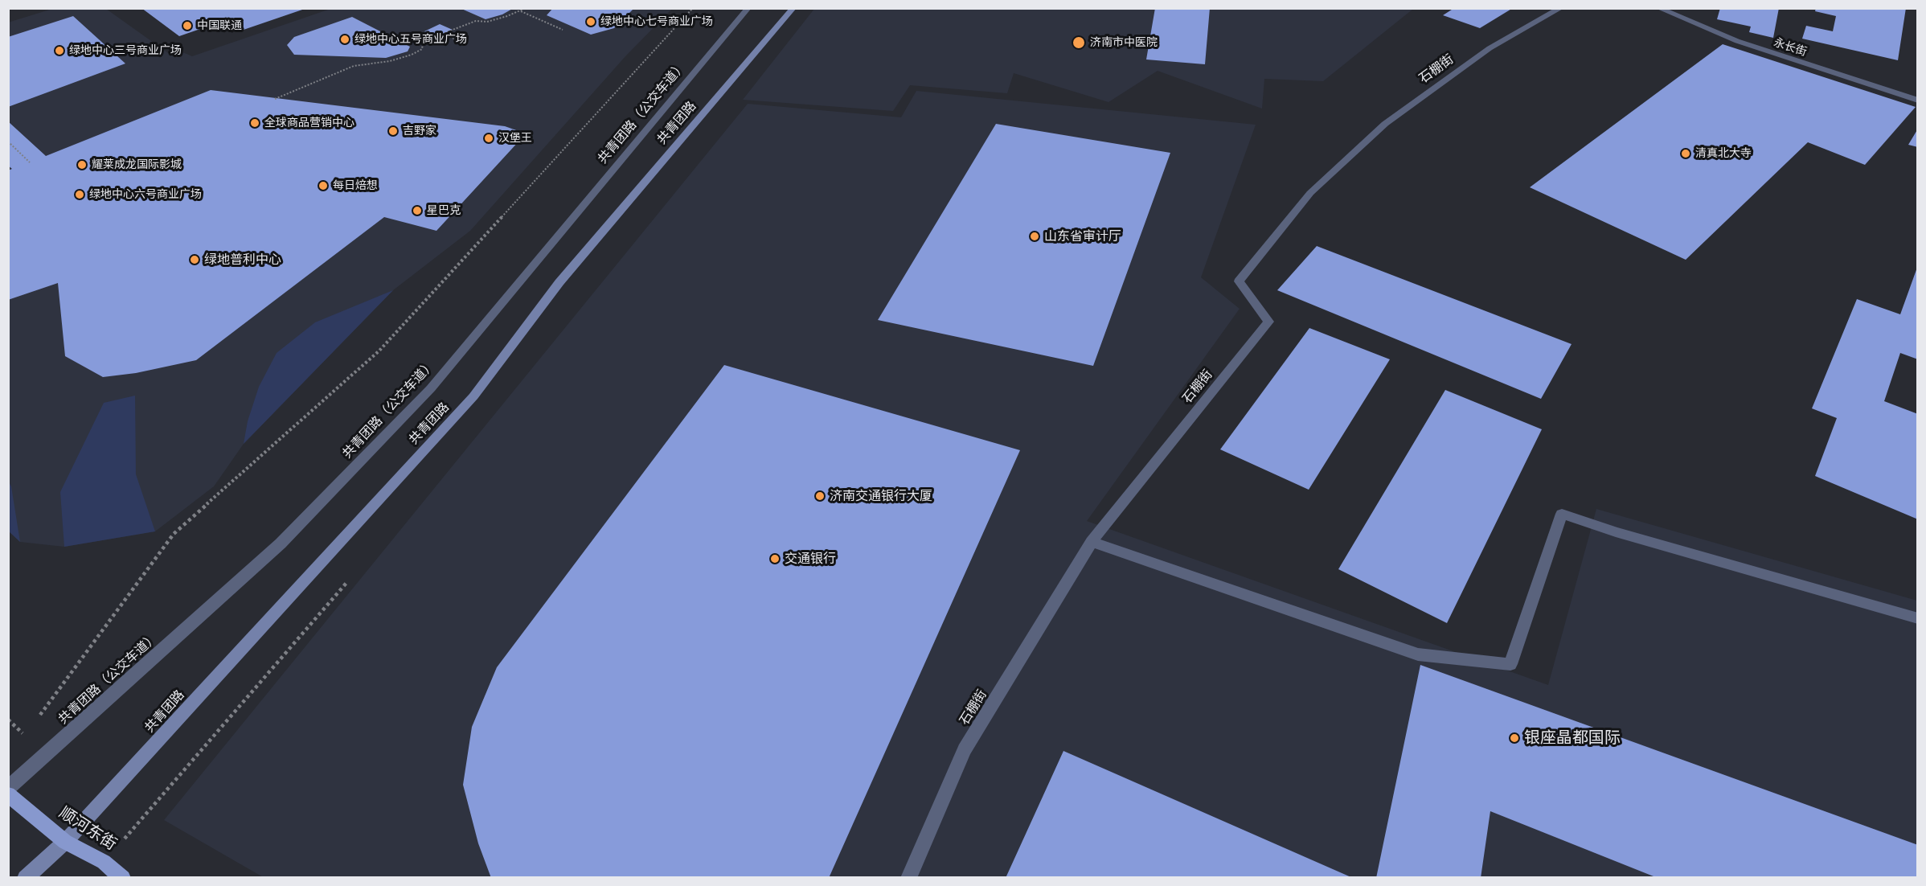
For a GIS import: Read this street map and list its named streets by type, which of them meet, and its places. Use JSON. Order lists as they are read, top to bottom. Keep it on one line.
{"streets":{"main road":["共青团路","顺河东街"],"street":["永长街","石棚街","共青团路（公交车道）"]},"crossings":[["共青团路","顺河东街"]],"places":["绿地中心七号商业广场","中国联通","绿地中心五号商业广场","济南市中医院","绿地中心三号商业广场","全球商品营销中心","吉野家","汉堡王","清真北大寺","耀莱成龙国际影城","每日焙想","绿地中心六号商业广场","星巴克","山东省审计厅","绿地普利中心","济南交通银行大厦","交通银行","银座晶都国际"]}
